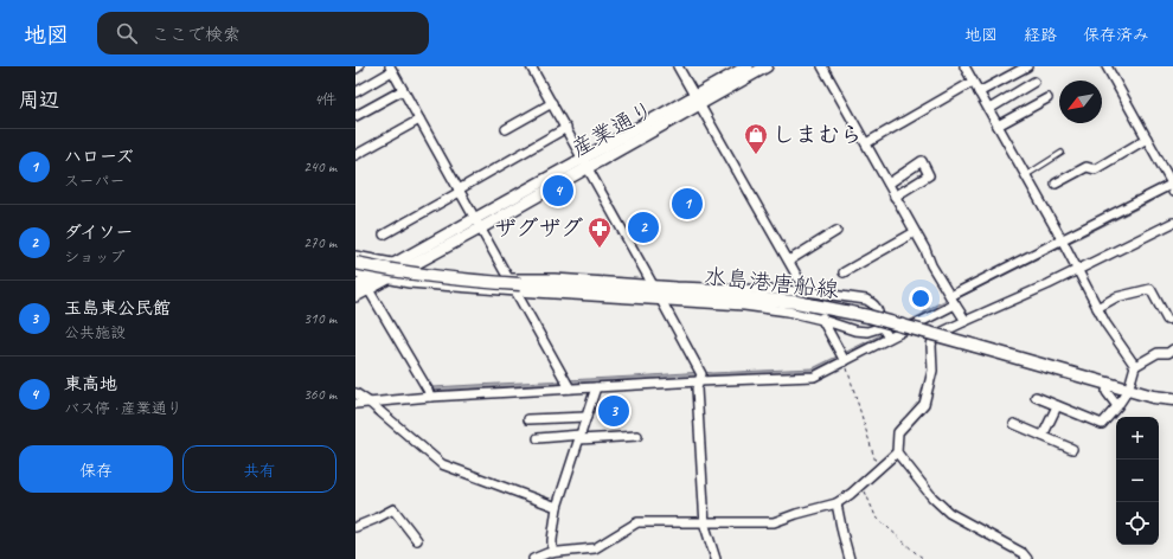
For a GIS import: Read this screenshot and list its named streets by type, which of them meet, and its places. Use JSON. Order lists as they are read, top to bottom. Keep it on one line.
{"streets":{"main road":["水島港唐船線"],"street":["産業通り"]},"crossings":[["産業通り","水島港唐船線"]],"places":{"shop":["しまむら"],"pharmacy":["ザグザグ"]},"north":"bottom left","page":{"header":"地図","search":"ここで検索","nav":["地図","経路","保存済み"],"heading":["周辺","4件"],"list":[{"mark":"1","name":"ハローズ","note":"スーパー","value":"240 m"},{"mark":"2","name":"ダイソー","note":"ショップ","value":"270 m"},{"mark":"3","name":"玉島東公民館","note":"公共施設","value":"310 m"},{"mark":"4","name":"東高地","note":"バス停 · 産業通り","value":"360 m"}],"pins":["4","1","2","3"],"map_buttons":["+","−"],"buttons":["保存","共有"]}}
